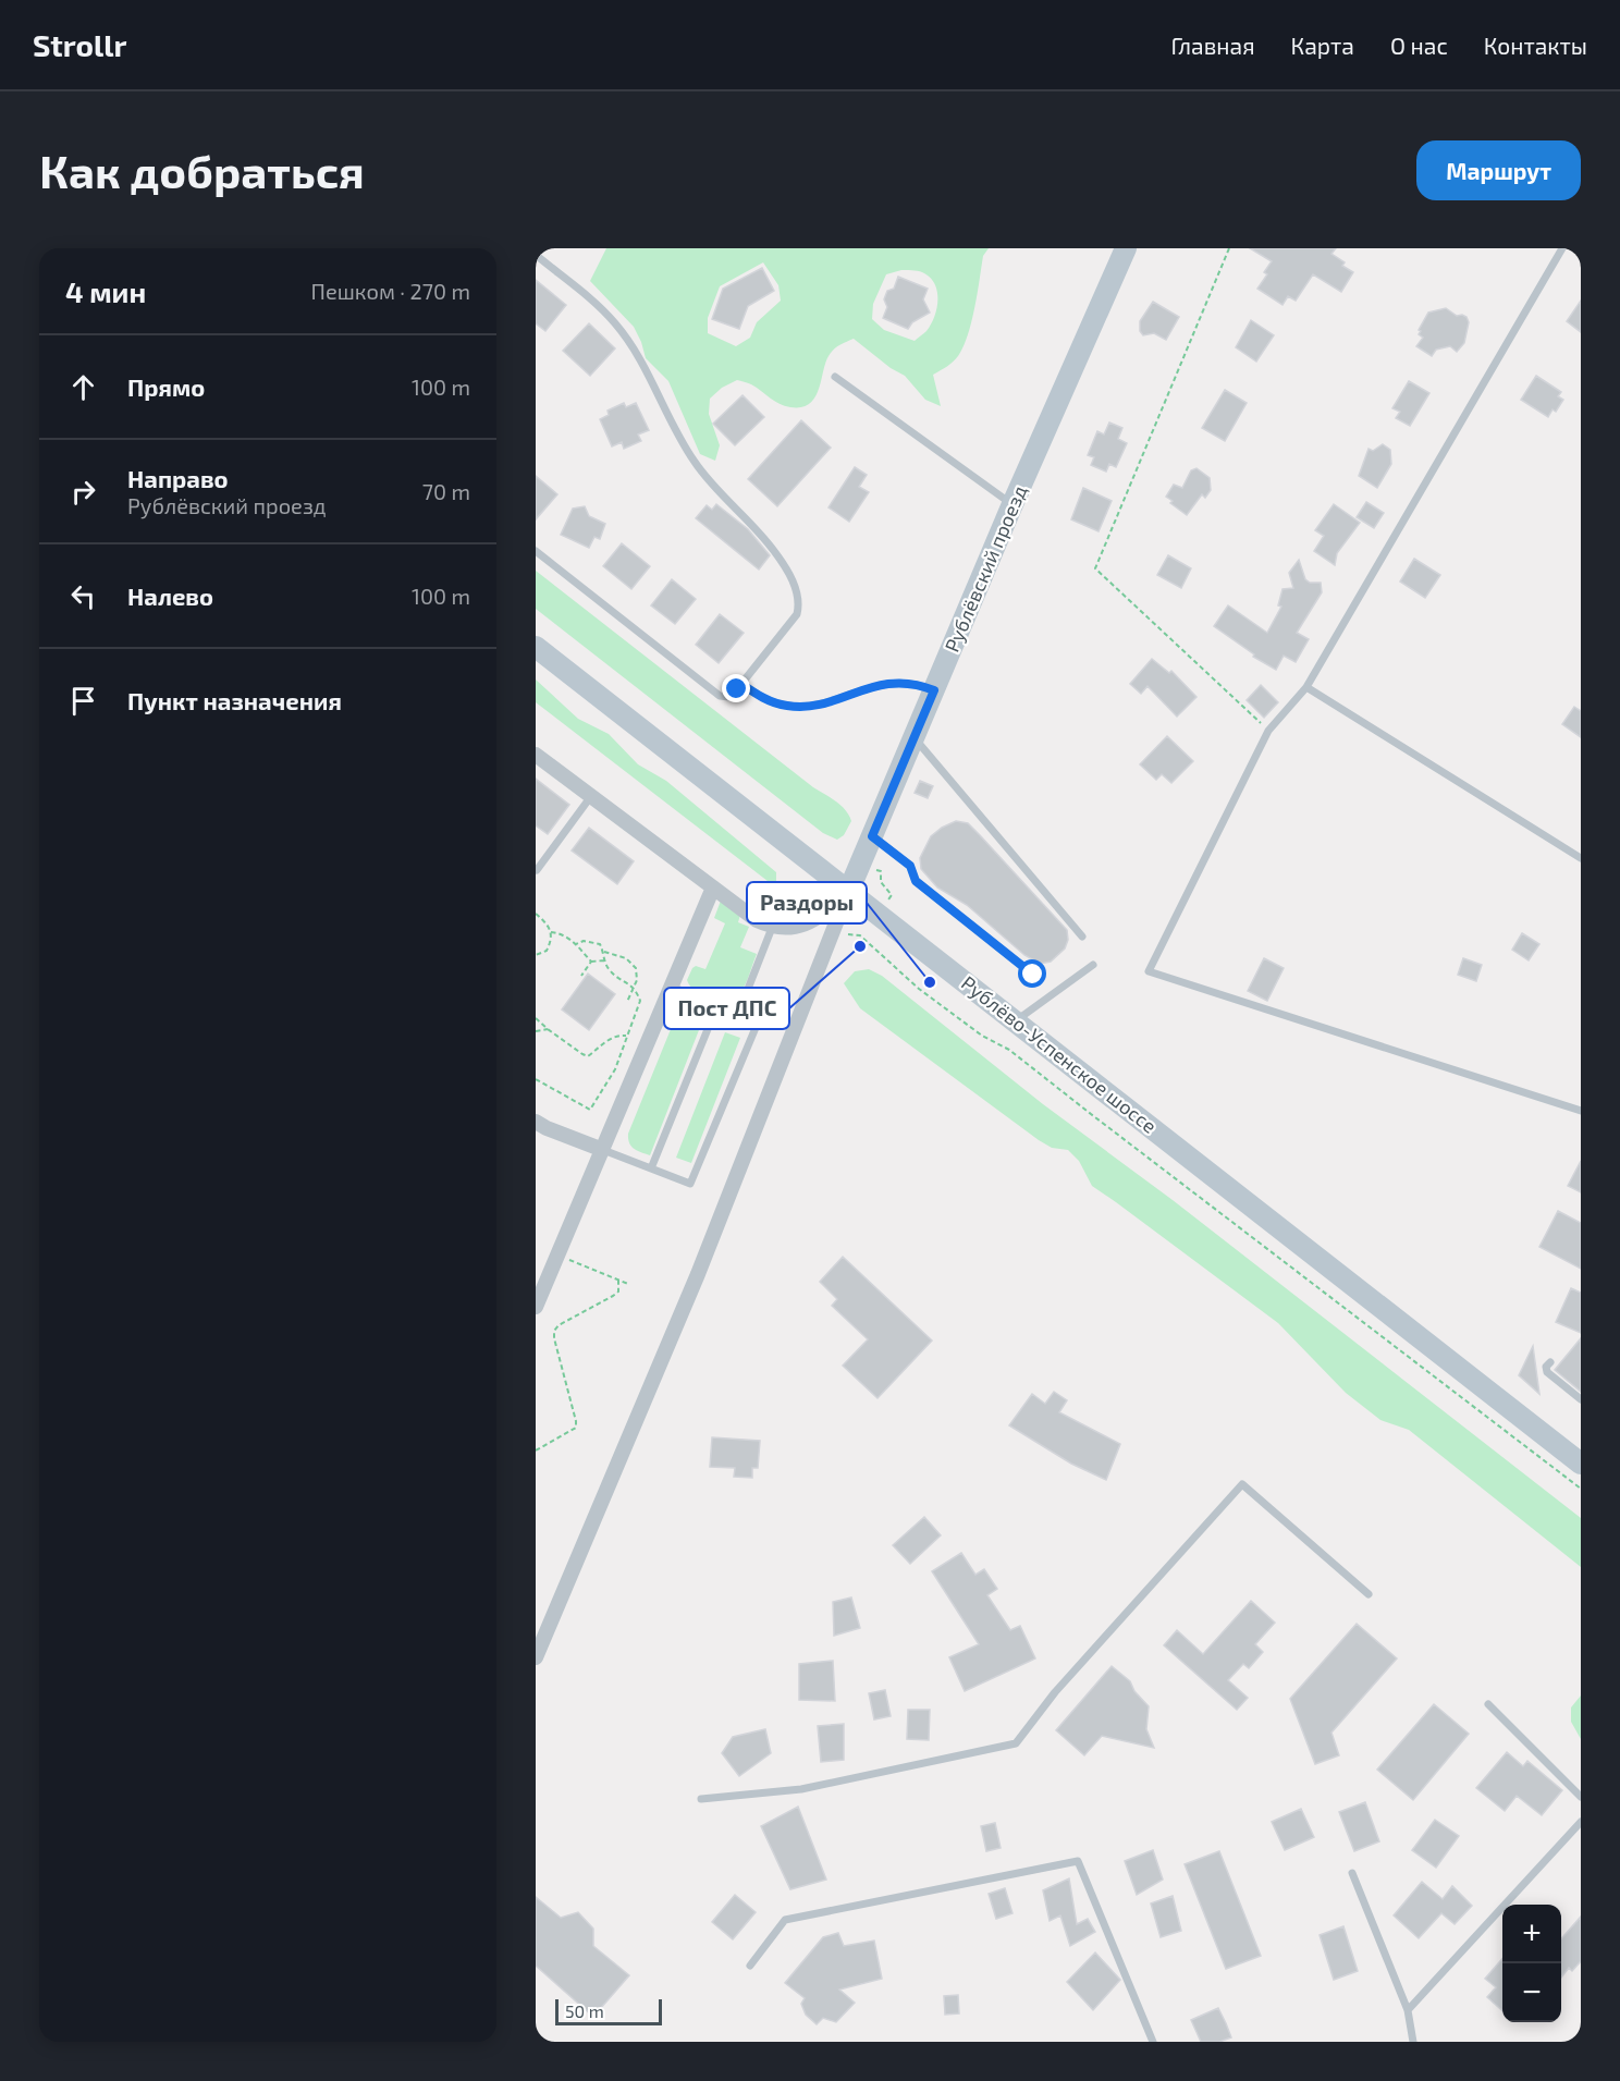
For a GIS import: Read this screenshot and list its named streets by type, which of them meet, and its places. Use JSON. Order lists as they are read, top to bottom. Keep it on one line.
{"streets":{"main road":["Рублёвский проезд","Рублёво-Успенское шоссе"]},"crossings":[["Рублёвский проезд","Рублёво-Успенское шоссе"]],"places":["Пост ДПС","Раздоры"],"scale_bar":"50 m","page":{"header":"Strollr","nav":["Главная","Карта","О нас","Контакты"],"buttons":"Маршрут","title":"Как добраться","heading":["4 мин","Пешком · 270 m"],"list":[["Прямо","100 m"],["Направо","Рублёвский проезд","70 m"],["Налево","100 m"],"Пункт назначения"],"map_buttons":["+","−"],"scale":"50 m"}}
